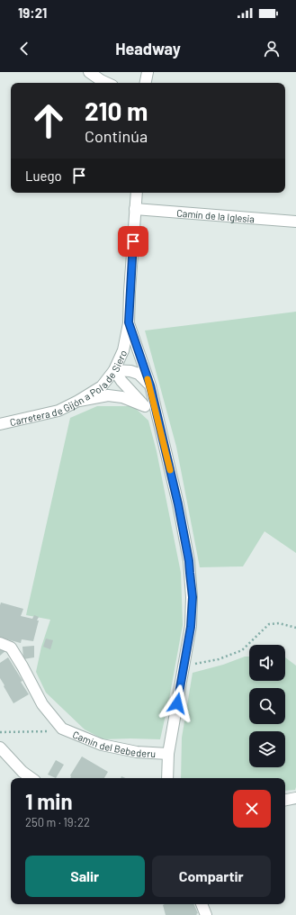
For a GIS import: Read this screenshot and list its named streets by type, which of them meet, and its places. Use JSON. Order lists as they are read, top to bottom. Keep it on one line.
{"streets":{"street":["Camín de la Iglesia","Carretera de Gijón a Pola de Siero","Camín del Bebederu"]},"crossings":[["Camín de la Iglesia","Carretera de Gijón a Pola de Siero"]],"page":{"status":"19:21","header":"Headway","turn":["210 m","Continúa"],"then":"Luego","heading":["1 min","250 m · 19:22"],"buttons":["Salir","Compartir"]}}
